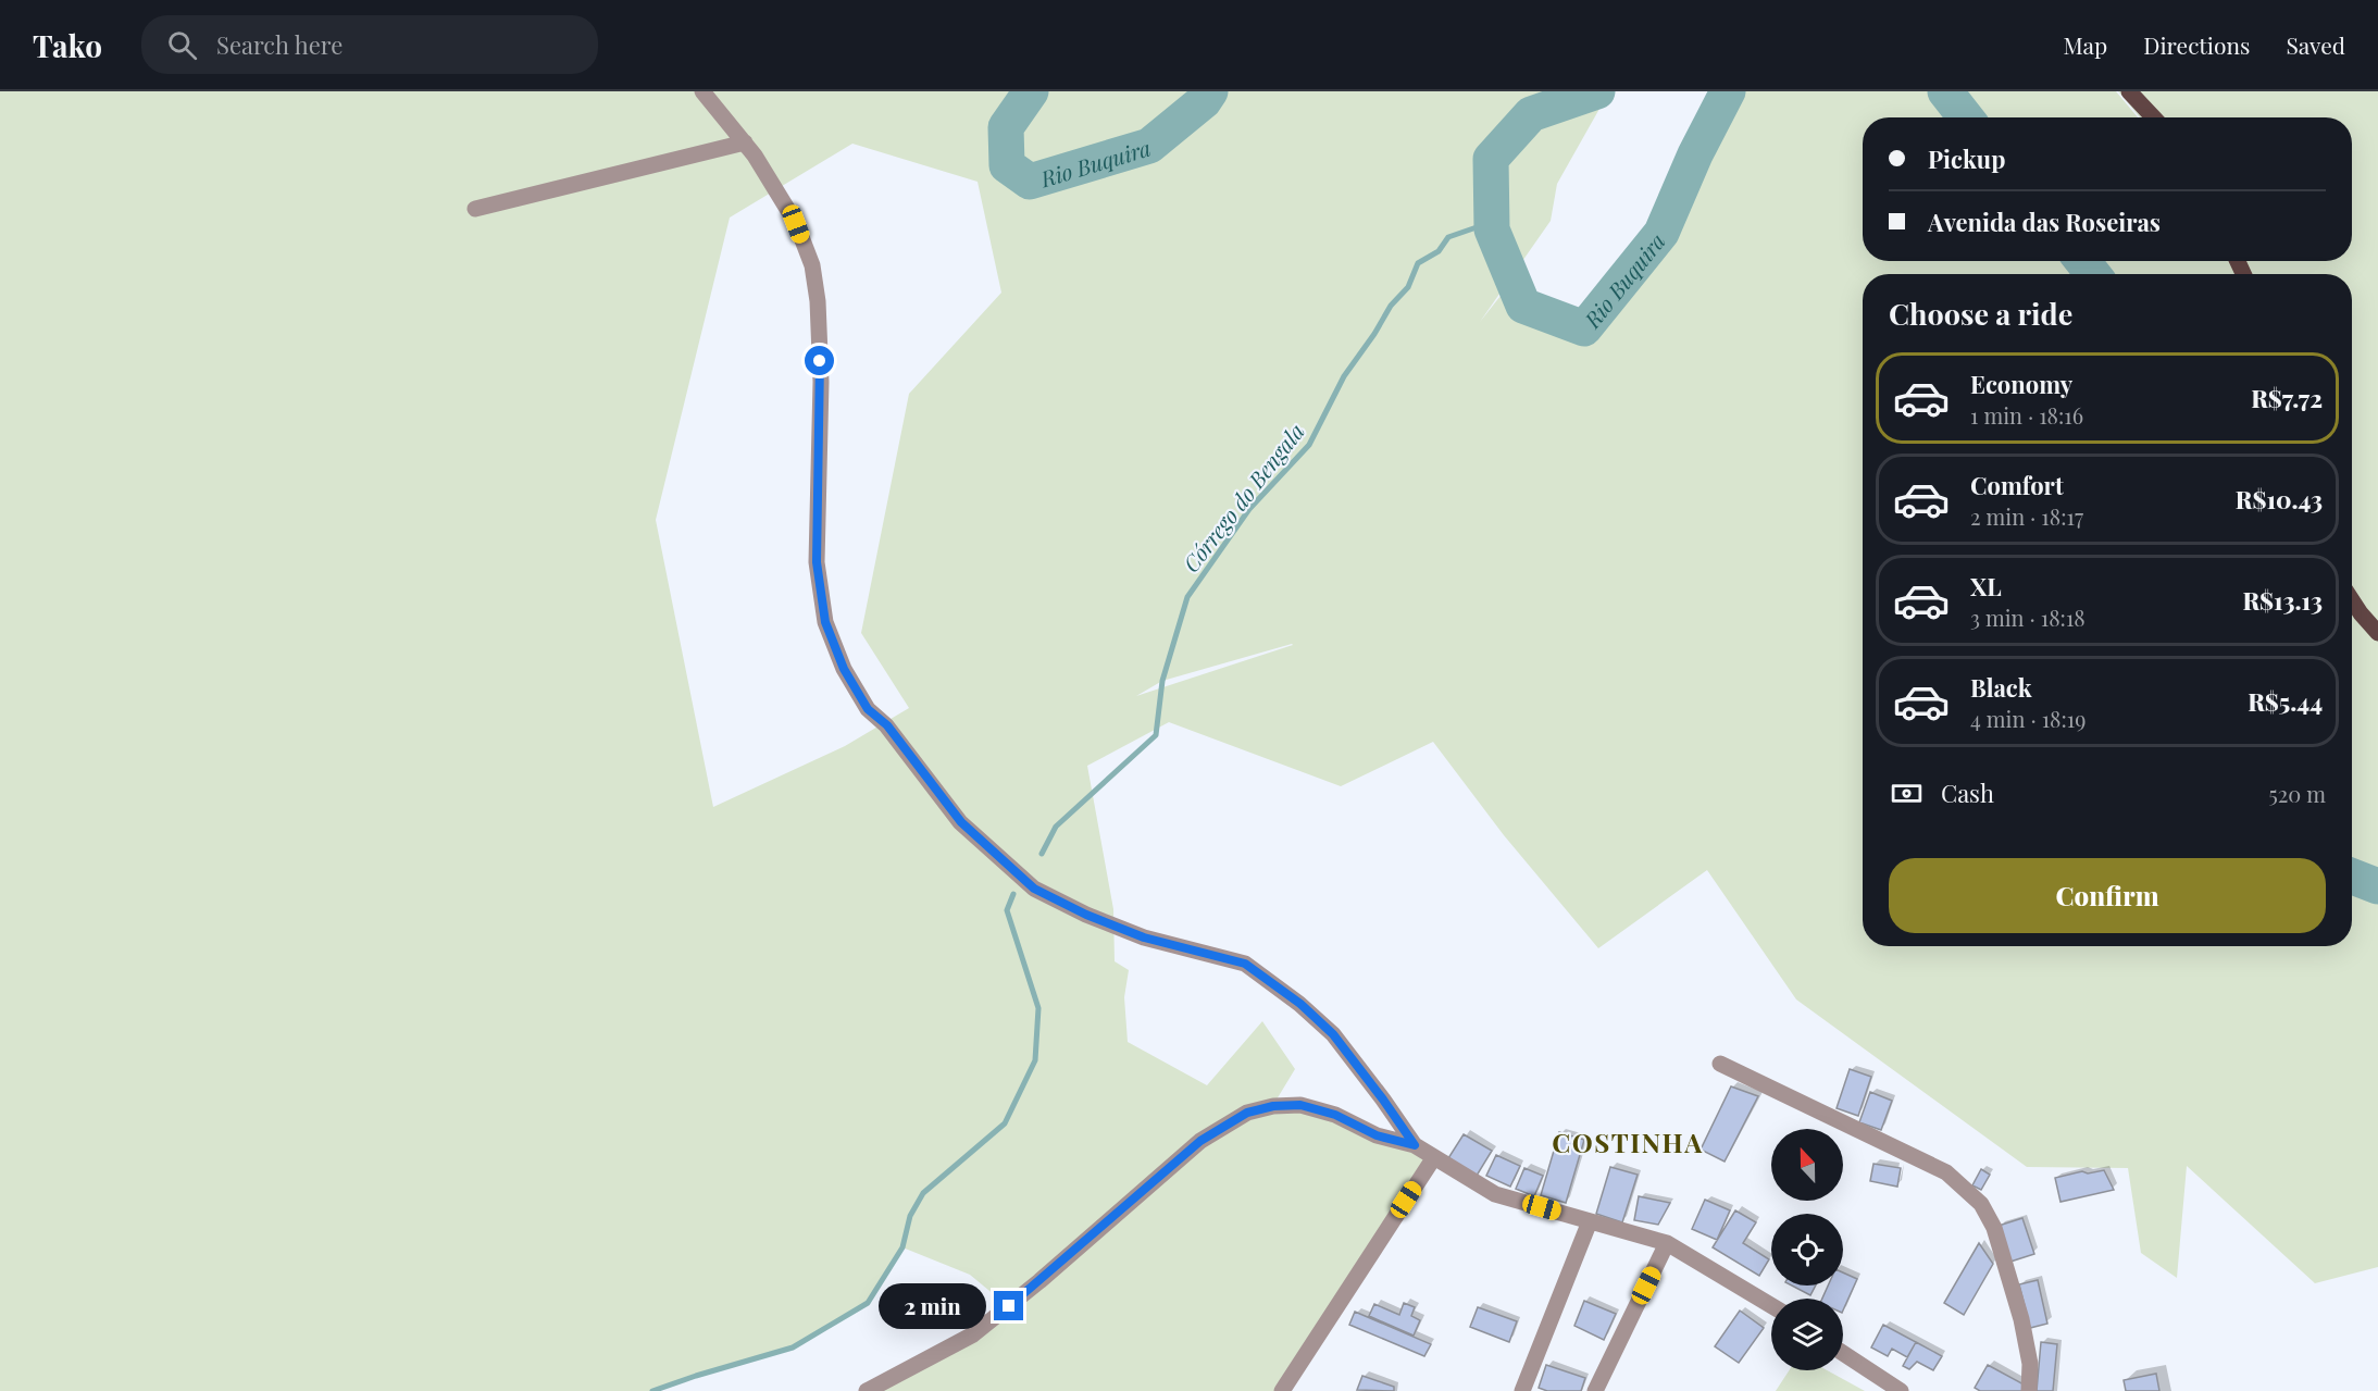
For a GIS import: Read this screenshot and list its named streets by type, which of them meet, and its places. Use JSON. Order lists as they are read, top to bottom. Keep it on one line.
{"districts":["COSTINHA"],"water":["Rio Buquira","Córrego do Bengala"],"north":"top","page":{"header":"Tako","search":"Search here","nav":["Map","Directions","Saved"],"banner":["Pickup","Avenida das Roseiras"],"heading":"Choose a ride","list":[{"name":"Economy","note":"1 min · 18:16","value":"R$7.72"},{"name":"Comfort","note":"2 min · 18:17","value":"R$10.43"},{"name":"XL","note":"3 min · 18:18","value":"R$13.13"},{"name":"Black","note":"4 min · 18:19","value":"R$5.44"}],"pay":["Cash","520 m"],"buttons":"Confirm","bubble":"2 min"}}
